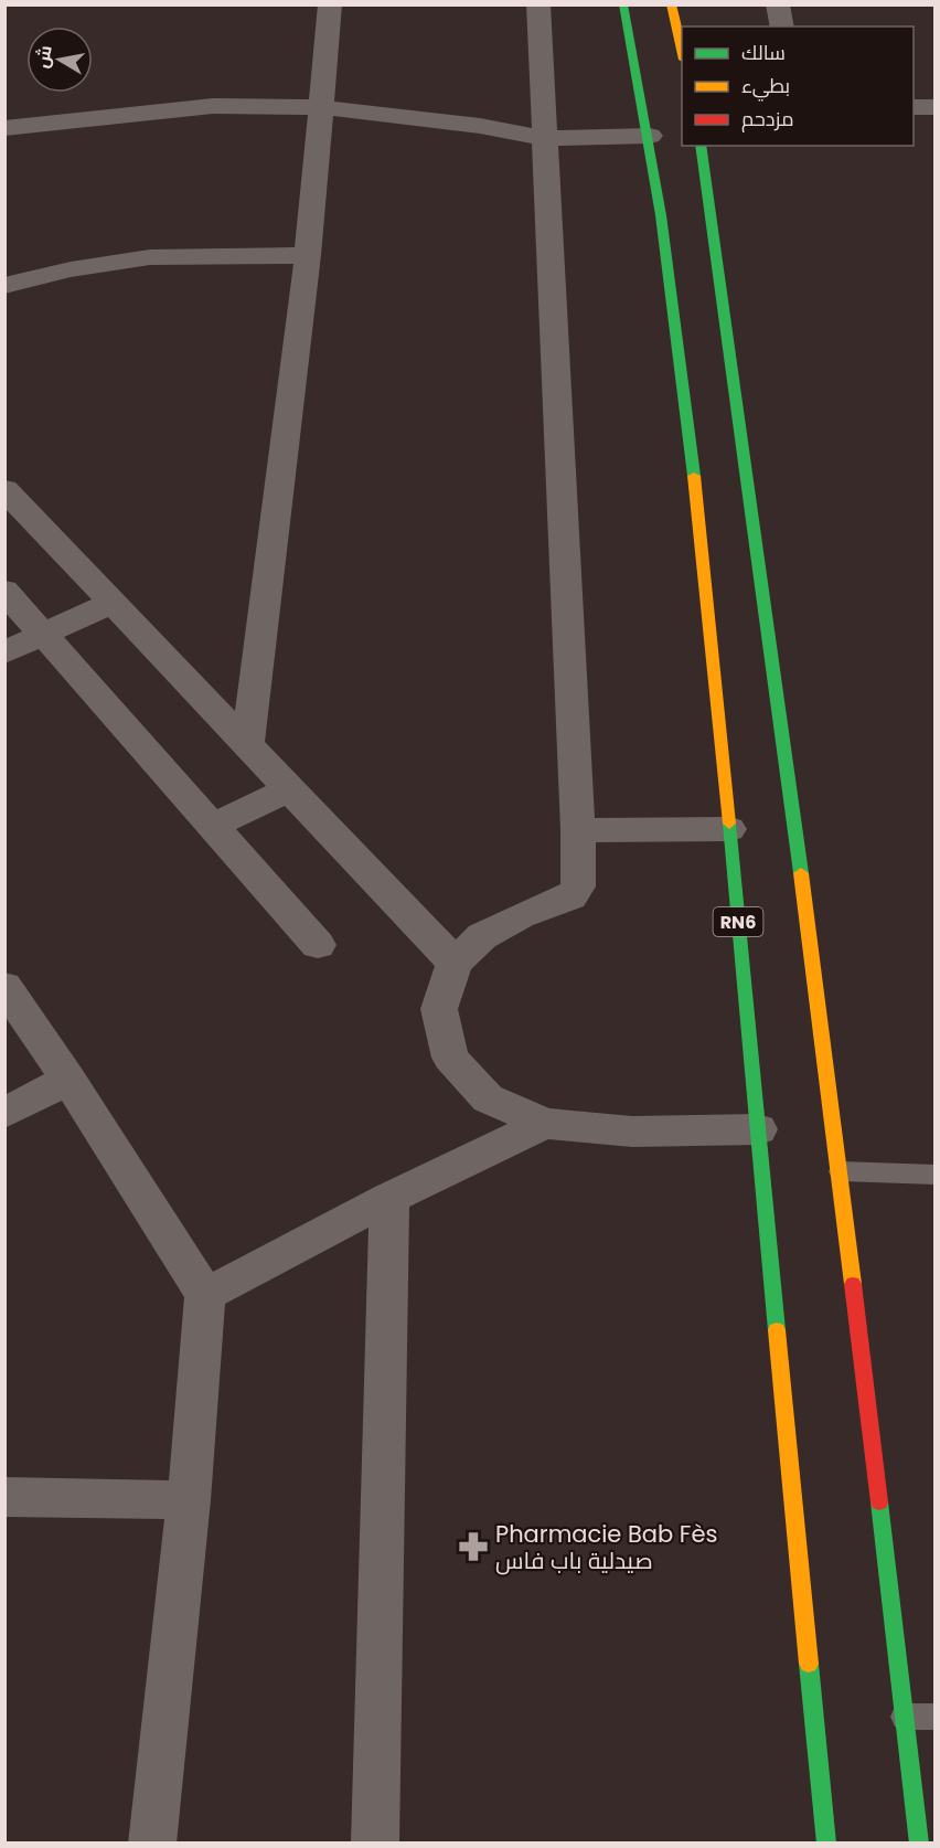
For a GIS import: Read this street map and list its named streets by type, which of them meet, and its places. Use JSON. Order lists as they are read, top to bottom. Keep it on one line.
{"streets":{"main road":["RN6"]},"places":{"pharmacy":["Pharmacie Bab Fès صيدلية باب فاس"]},"legend":["سالك","بطيء","مزدحم"],"north":"left"}
